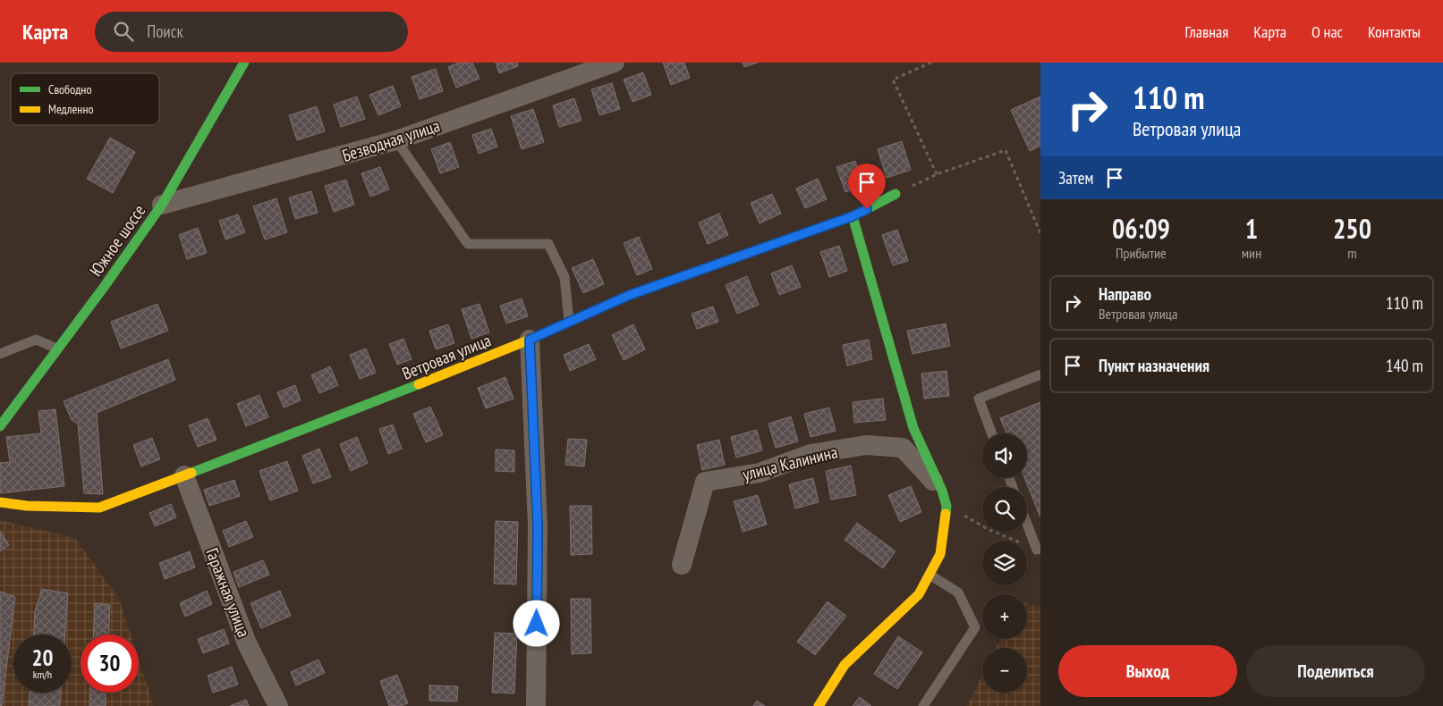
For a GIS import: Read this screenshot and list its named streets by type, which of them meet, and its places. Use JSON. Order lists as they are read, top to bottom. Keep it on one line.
{"streets":{"street":["Безводная улица","Южное шоссе","Ветровая улица","улица Калинина","Гаражная улица"]},"crossings":[["Безводная улица","Южное шоссе"],["Ветровая улица","Гаражная улица"]],"legend":["Свободно","Медленно"],"page":{"header":"Карта","search":"Поиск","nav":["Главная","Карта","О нас","Контакты"],"turn":["110 m","Ветровая улица"],"then":"Затем","eta":["06:09","Прибытие","1","мин","250","m"],"list":[{"name":"Направо","note":"Ветровая улица","value":"110 m"},{"name":"Пункт назначения","value":"140 m"}],"map_buttons":["+","−"],"speed":"20 km/h","limit":"30","buttons":["Выход","Поделиться"]}}
